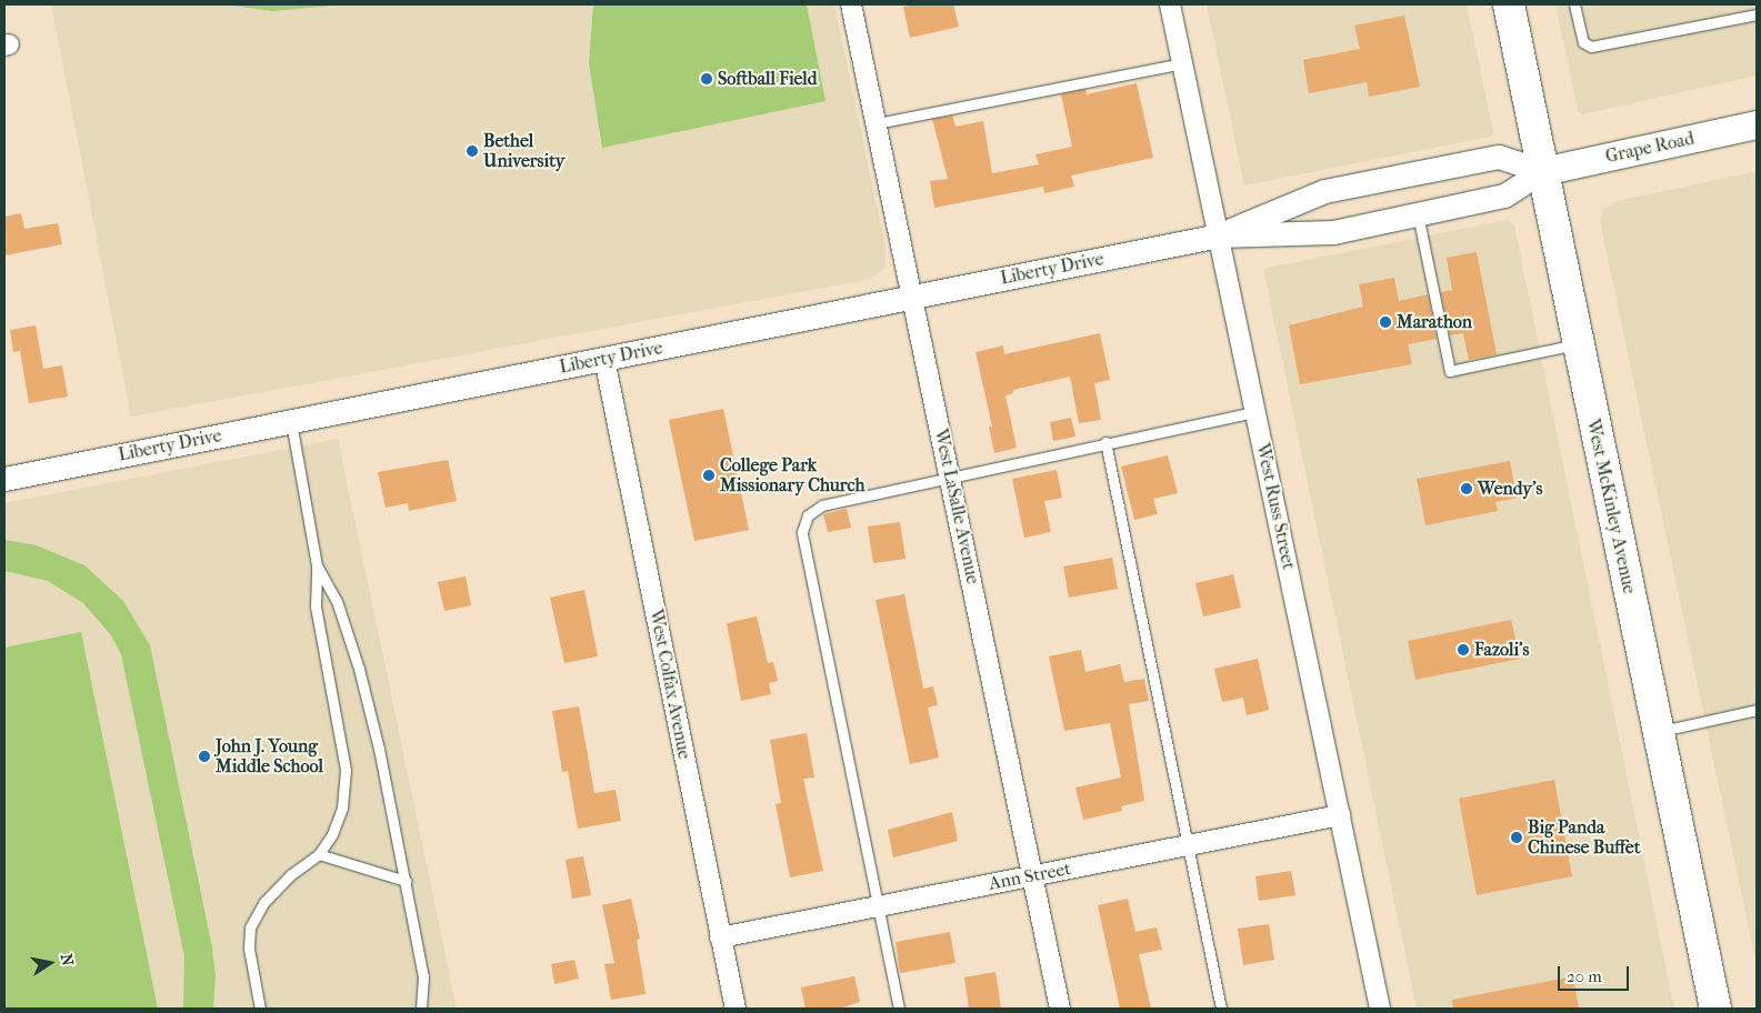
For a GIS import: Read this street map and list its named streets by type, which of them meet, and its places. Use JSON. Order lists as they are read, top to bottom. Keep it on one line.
{"streets":{"main road":["Grape Road","West McKinley Avenue"],"street":["Liberty Drive","West LaSalle Avenue","West Russ Street","West Colfax Avenue","Ann Street"]},"crossings":[["Grape Road","Liberty Drive"],["Grape Road","West McKinley Avenue"],["Liberty Drive","West LaSalle Avenue"],["Liberty Drive","West Russ Street"],["Liberty Drive","West McKinley Avenue"],["Liberty Drive","West Colfax Avenue"],["West LaSalle Avenue","Ann Street"],["West Russ Street","Ann Street"],["West Colfax Avenue","Ann Street"]],"places":["Softball Field","Bethel University","Marathon","College Park Missionary Church","Wendy's","Fazoli's","John J. Young Middle School","Big Panda Chinese Buffet"],"scale_bar":"20 m","north":"right"}
